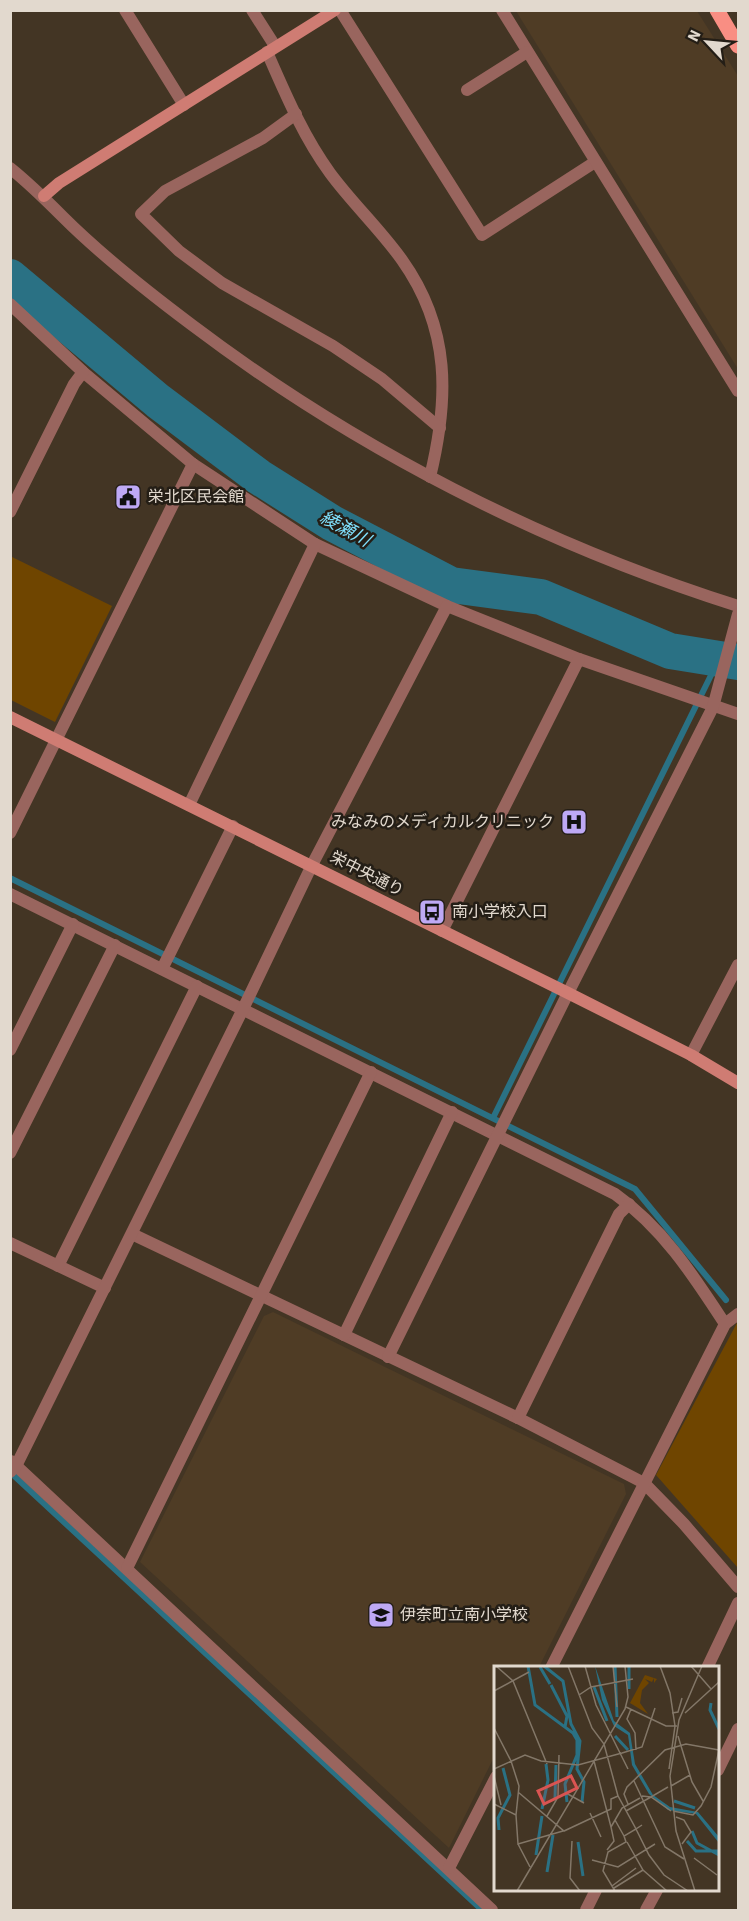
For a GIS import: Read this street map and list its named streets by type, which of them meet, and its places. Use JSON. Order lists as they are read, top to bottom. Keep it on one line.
{"streets":{"street":["栄中央通り"]},"water":["綾瀬川"],"places":{"public building":["栄北区民会館"],"hospital":["みなみのメディカルクリニック"],"bus stop":["南小学校入口"],"school or university":["伊奈町立南小学校"]},"north":"top left"}
